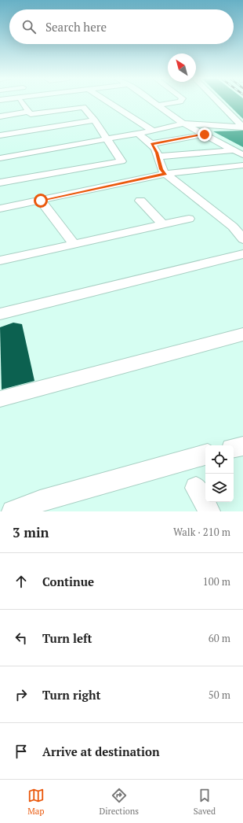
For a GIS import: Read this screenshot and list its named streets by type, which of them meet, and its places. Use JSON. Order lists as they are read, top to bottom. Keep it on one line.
{"north":"top left","page":{"search":"Search here","heading":["3 min","Walk · 210 m"],"list":[["Continue","100 m"],["Turn left","60 m"],["Turn right","50 m"],"Arrive at destination"],"nav":["Map","Directions","Saved"]}}
